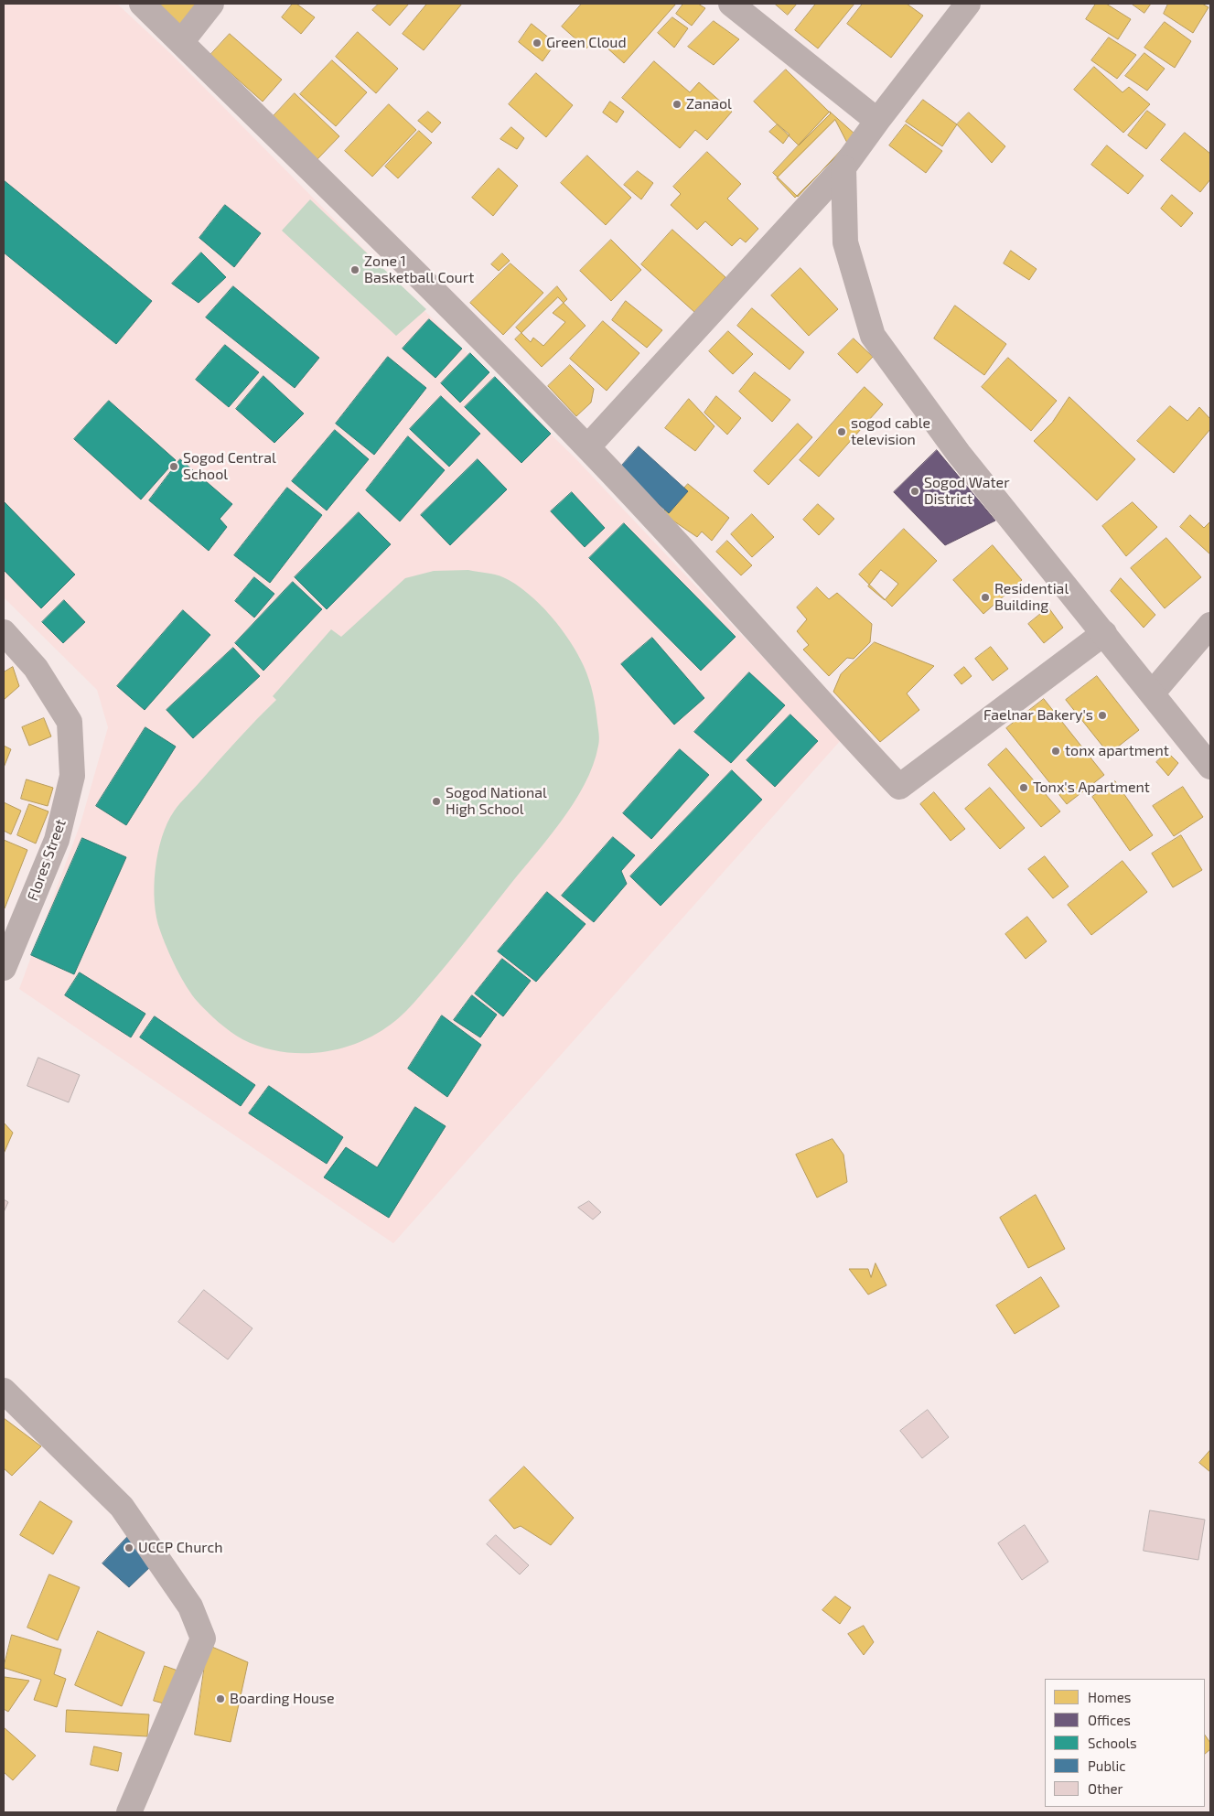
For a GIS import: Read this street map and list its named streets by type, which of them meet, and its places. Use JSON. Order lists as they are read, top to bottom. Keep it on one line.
{"streets":{"street":["Flores Street"]},"places":["Green Cloud","Zanaol","Zone 1 Basketball Court","sogod cable television","Sogod Central School","Sogod Water District","Residential Building","Faelnar Bakery's","tonx apartment","Tonx's Apartment","Sogod National High School","UCCP Church","Boarding House"],"legend":["Homes","Offices","Schools","Public","Other"]}
